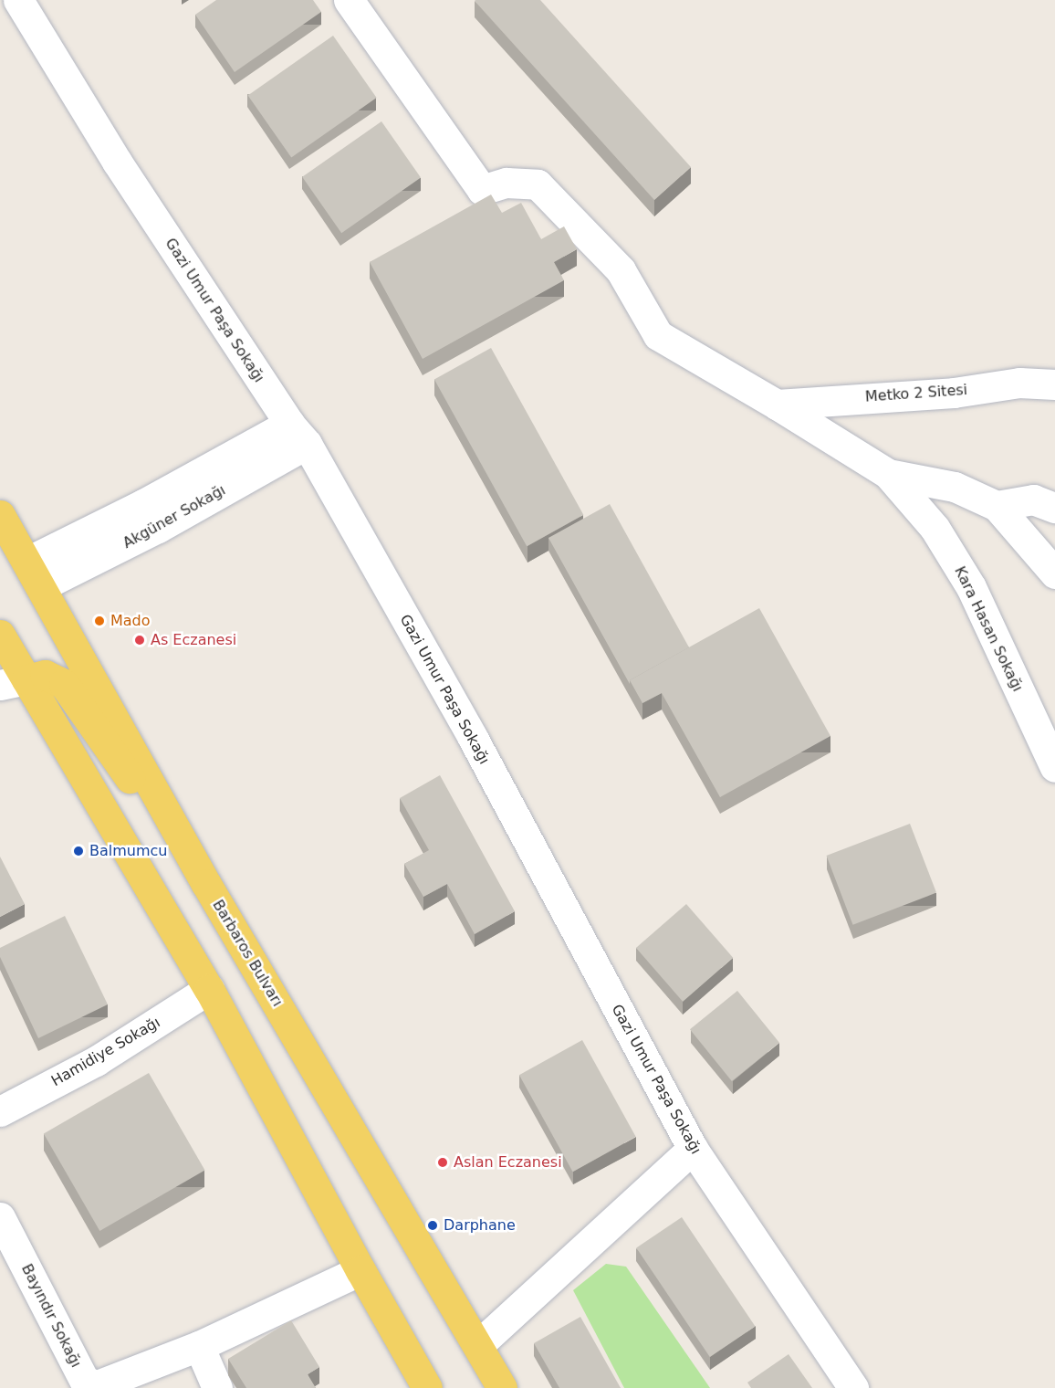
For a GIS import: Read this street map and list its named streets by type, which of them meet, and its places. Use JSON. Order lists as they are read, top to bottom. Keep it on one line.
{"streets":{"main road":["Barbaros Bulvarı"],"street":["Gazi Umur Paşa Sokağı","Metko 2 Sitesi","Akgüner Sokağı","Kara Hasan Sokağı","Hamidiye Sokağı","Bayındır Sokağı"]},"crossings":[["Gazi Umur Paşa Sokağı","Akgüner Sokağı"],["Akgüner Sokağı","Barbaros Bulvarı"]],"places":["Mado","As Eczanesi","Balmumcu","Aslan Eczanesi","Darphane"]}
